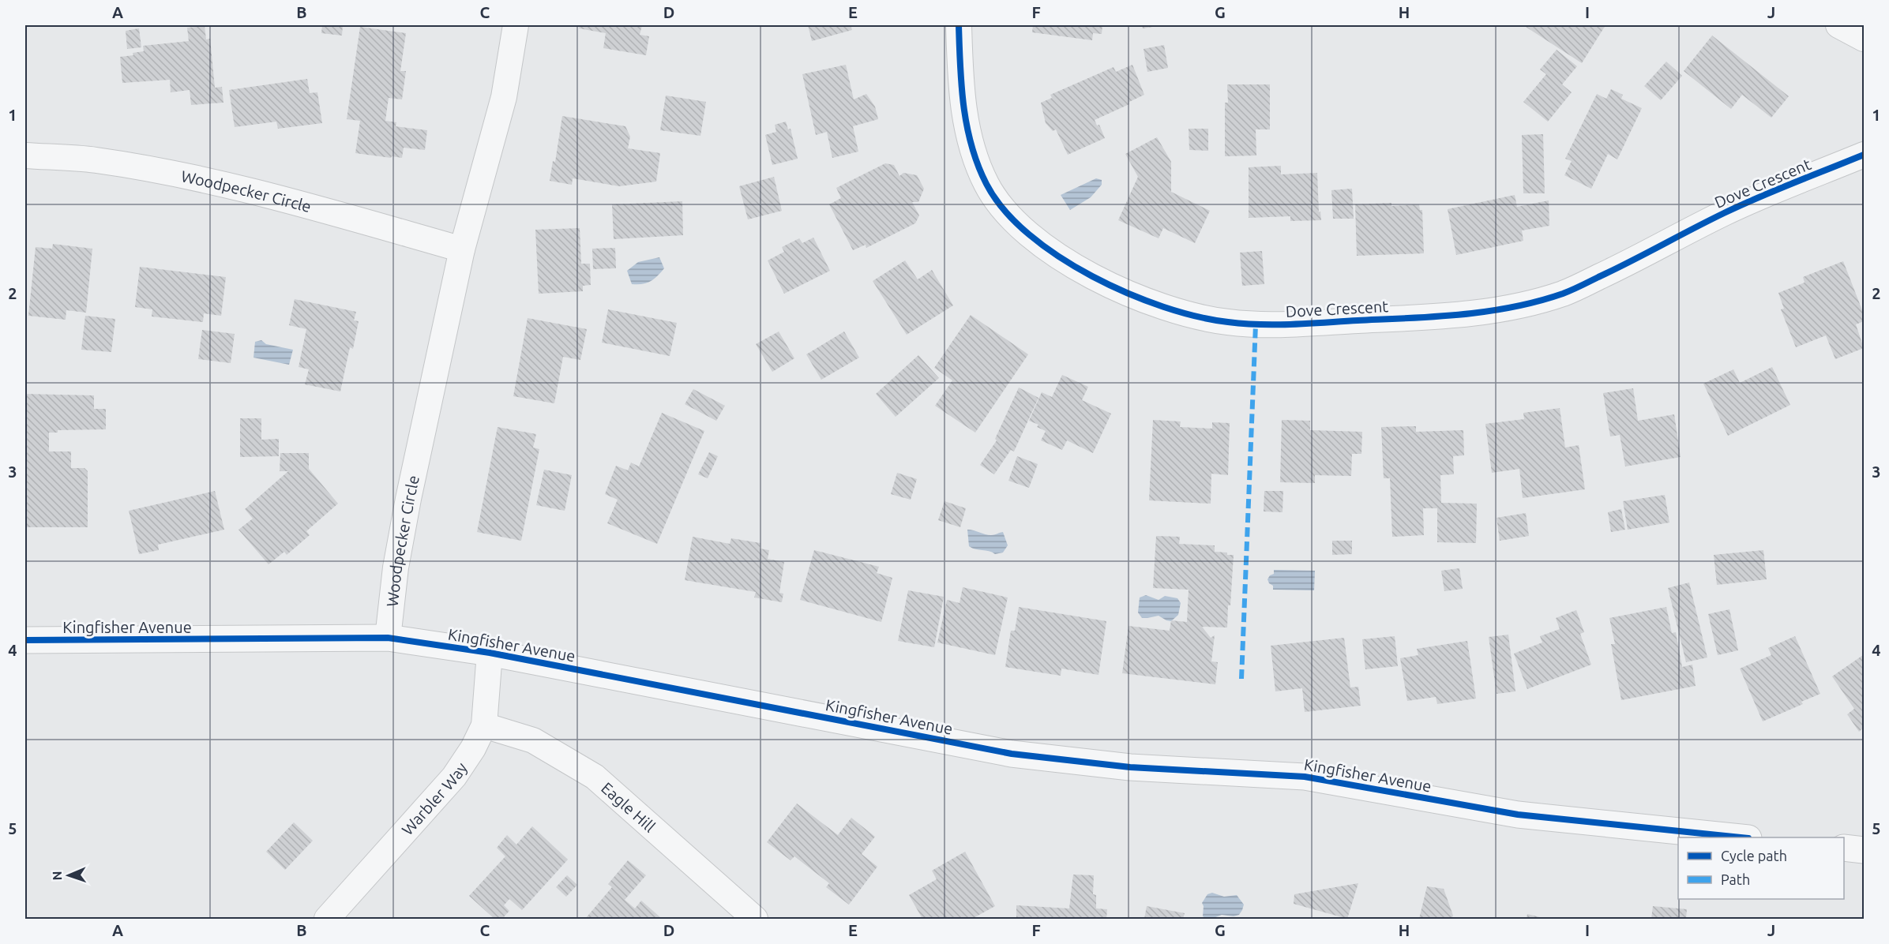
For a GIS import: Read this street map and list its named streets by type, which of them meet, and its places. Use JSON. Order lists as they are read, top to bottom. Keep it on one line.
{"streets":{"street":["Dove Crescent","Woodpecker Circle","Kingfisher Avenue","Warbler Way","Eagle Hill"]},"crossings":[["Woodpecker Circle","Kingfisher Avenue"],["Kingfisher Avenue","Warbler Way"],["Warbler Way","Eagle Hill"]],"legend":["Cycle path","Path"],"north":"left","grid":{"columns":["A","B","C","D","E","F","G","H","I","J"],"rows":["1","2","3","4","5"]}}
